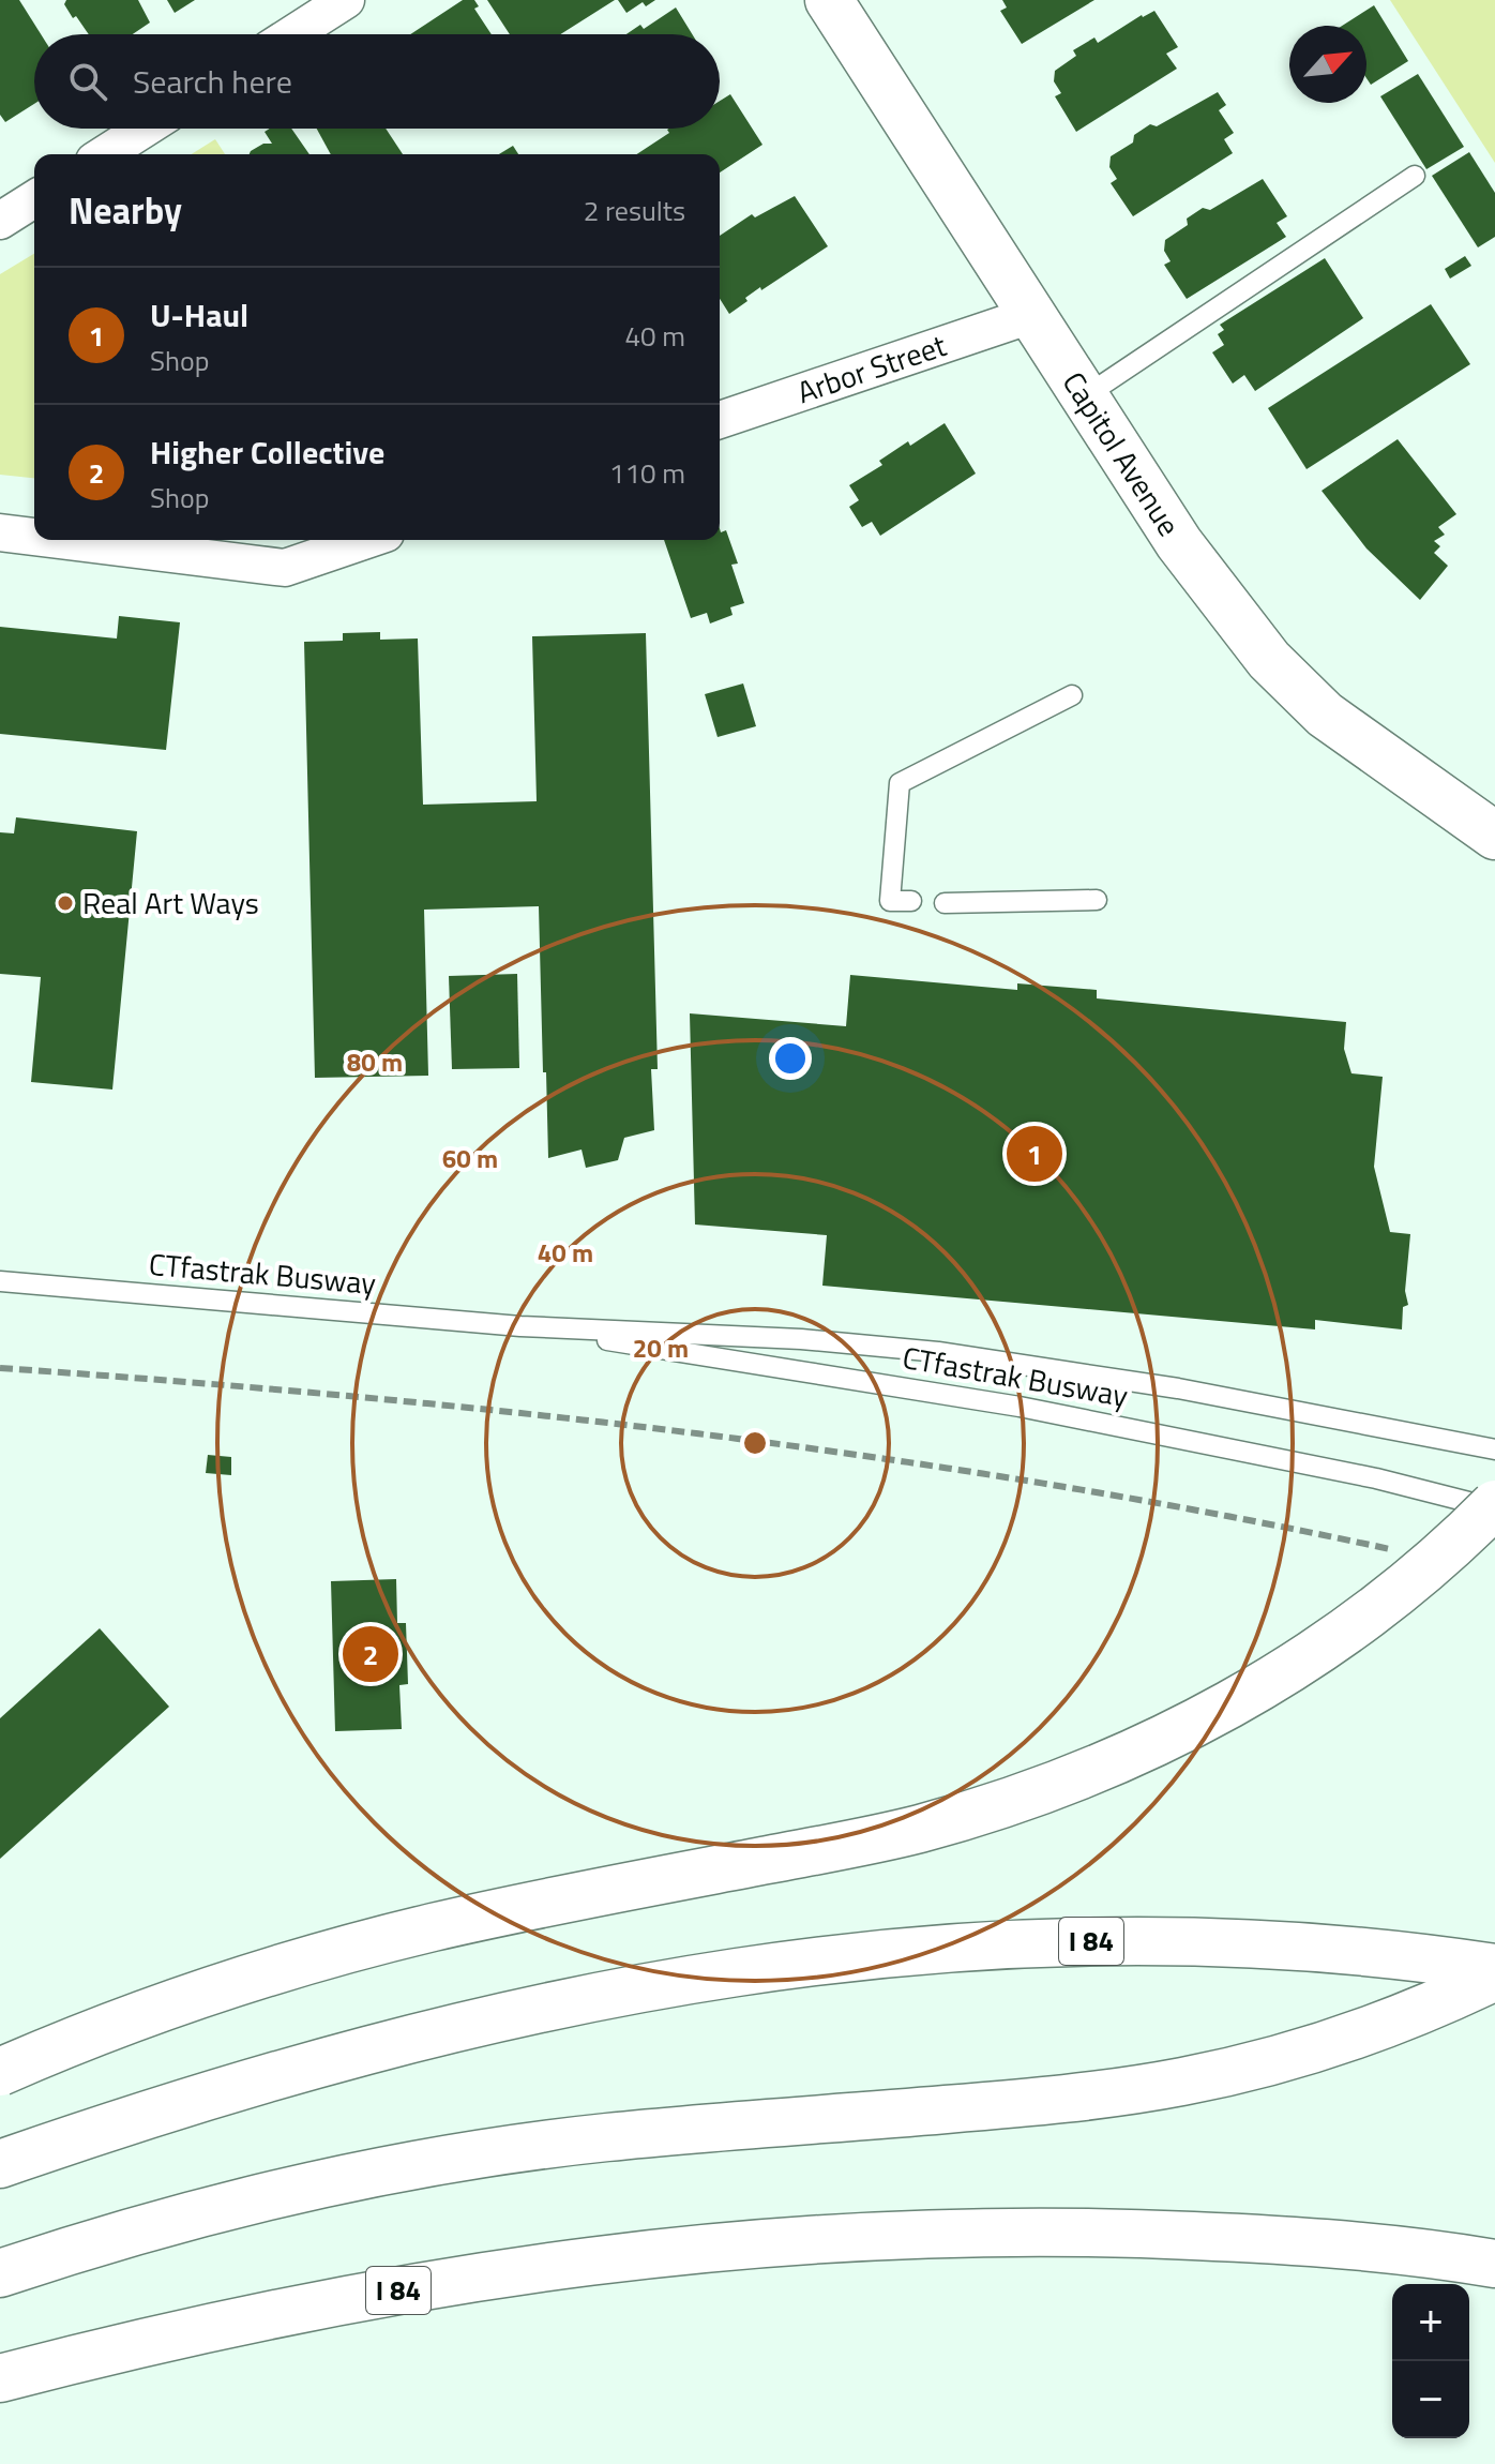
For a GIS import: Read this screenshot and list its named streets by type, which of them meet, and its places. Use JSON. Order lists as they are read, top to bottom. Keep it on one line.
{"streets":{"main road":["Capitol Avenue","I 84"],"street":["Arbor Street"],"lane":["CTfastrak Busway"]},"crossings":[["Arbor Street","Capitol Avenue"]],"places":["Real Art Ways"],"north":"top right","page":{"search":"Search here","heading":["Nearby","2 results"],"list":[{"mark":"1","name":"U-Haul","note":"Shop","value":"40 m"},{"mark":"2","name":"Higher Collective","note":"Shop","value":"110 m"}],"pins":["1","2"],"map_buttons":["+","−"]},"rings":["80 m","60 m","40 m","20 m"]}
